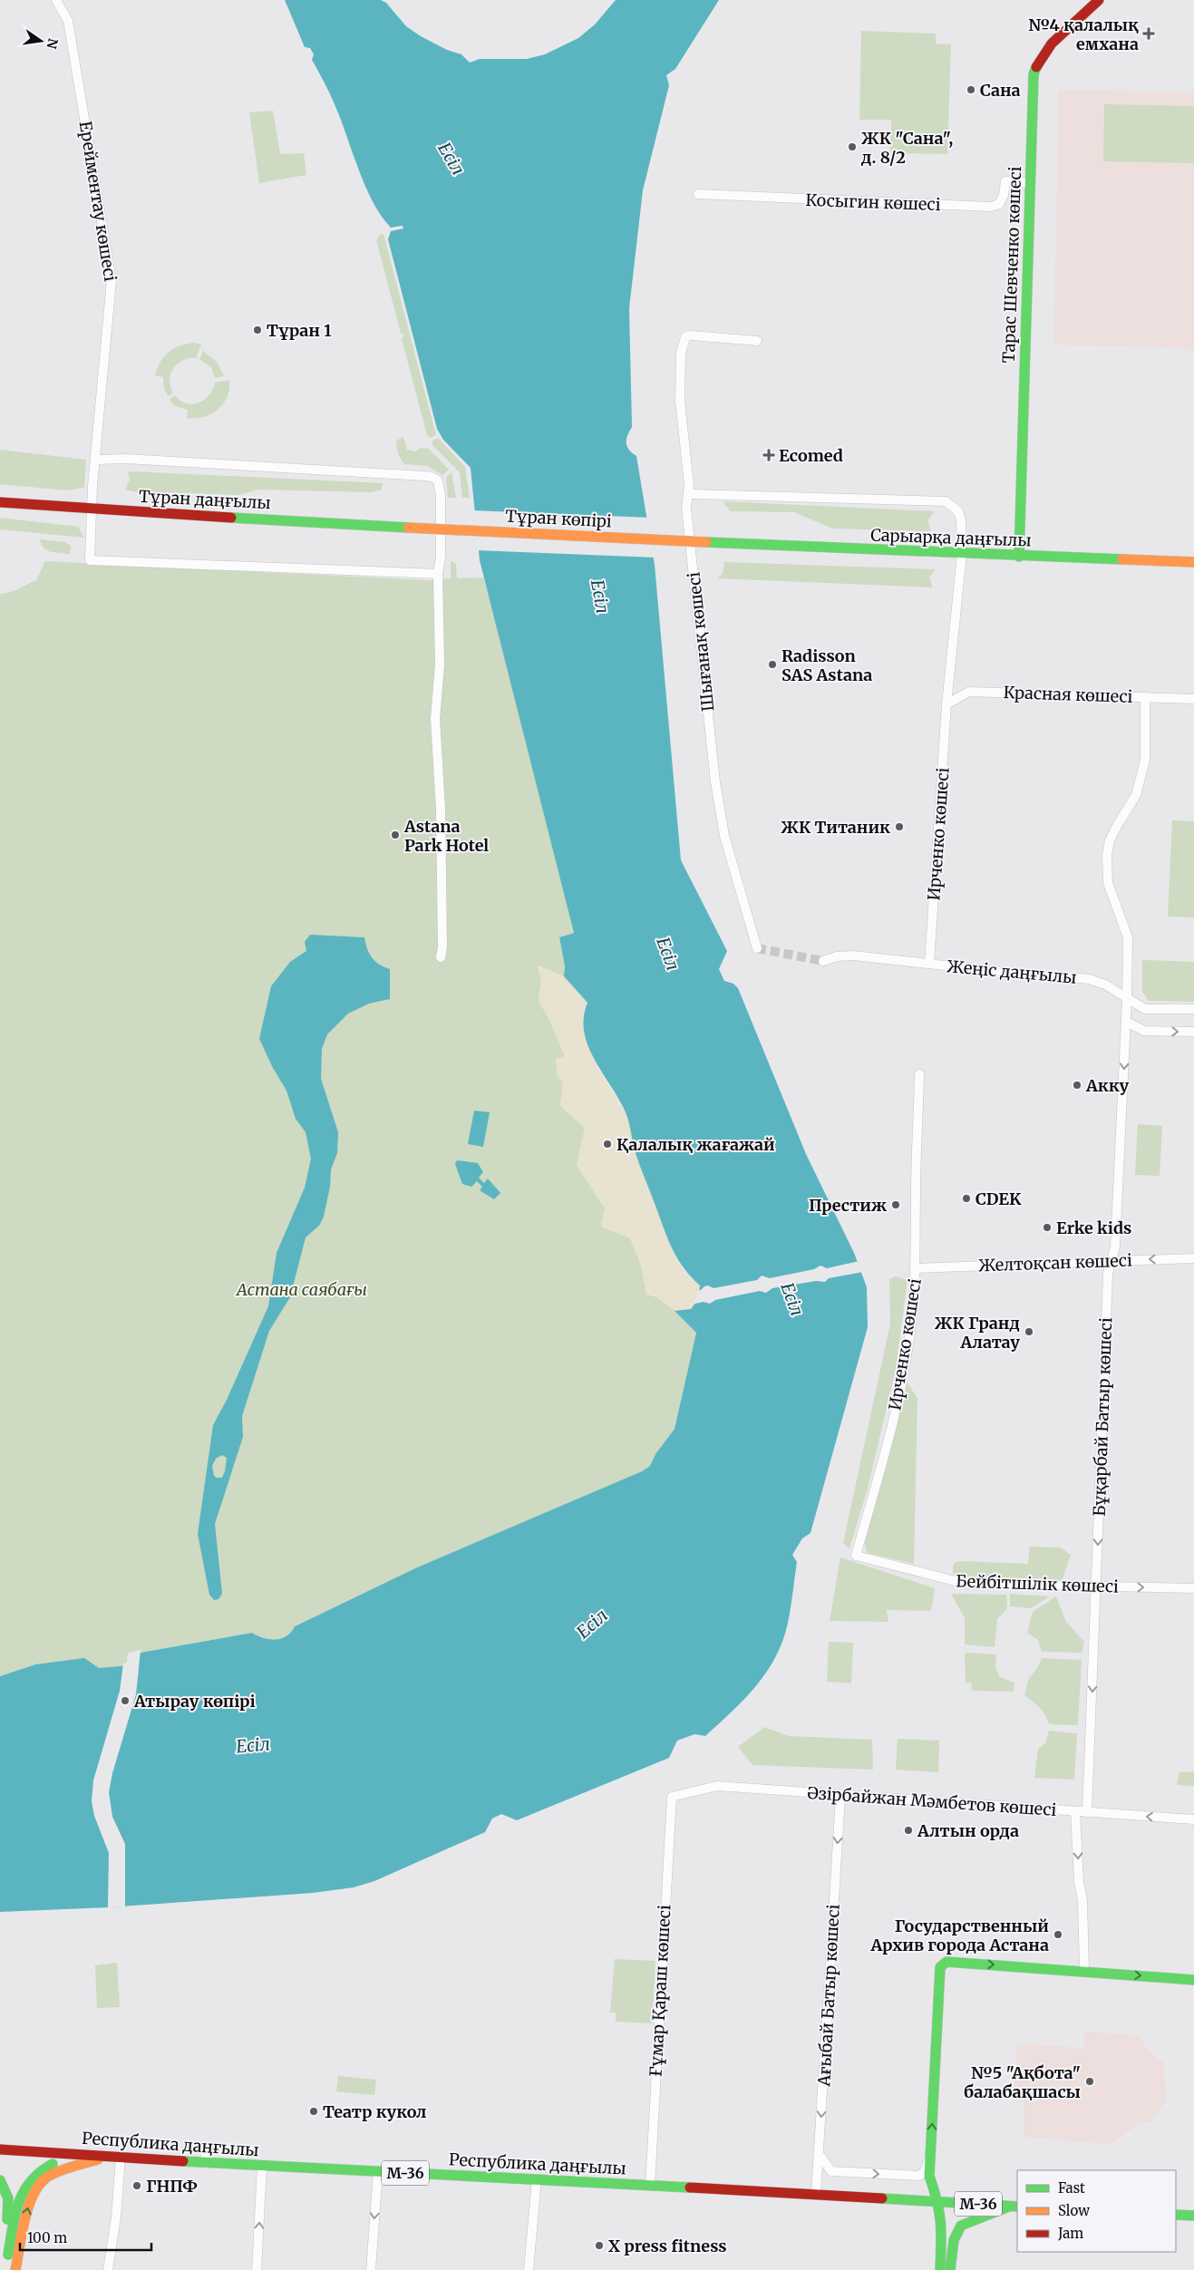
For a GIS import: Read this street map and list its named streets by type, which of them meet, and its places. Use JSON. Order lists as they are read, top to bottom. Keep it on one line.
{"streets":{"main road":["Тарас Шевченко көшесі","Тұран даңғылы","Тұран көпірі","Сарыарқа даңғылы","Республика даңғылы","M-36"],"street":["Ерейментау көшесі","Косыгин көшесі","Шығанақ көшесі","Красная көшесі","Ирченко көшесі","Жеңіс даңғылы","Желтоқсан көшесі","Бұқарбай Батыр көшесі","Бейбітшілік көшесі","Әзірбайжан Мәмбетов көшесі","Ғұмар Қараш көшесі","Ағыбай Батыр көшесі"]},"crossings":[["Ерейментау көшесі","Тұран даңғылы"],["Косыгин көшесі","Тарас Шевченко көшесі"],["Тарас Шевченко көшесі","Сарыарқа даңғылы"],["Тұран даңғылы","Тұран көпірі"],["Тұран көпірі","Сарыарқа даңғылы"],["Сарыарқа даңғылы","Ирченко көшесі"],["Шығанақ көшесі","Ирченко көшесі"],["Красная көшесі","Ирченко көшесі"],["Красная көшесі","Бұқарбай Батыр көшесі"],["Ирченко көшесі","Жеңіс даңғылы"],["Ирченко көшесі","Желтоқсан көшесі"],["Ирченко көшесі","Бейбітшілік көшесі"],["Жеңіс даңғылы","Бұқарбай Батыр көшесі"],["Желтоқсан көшесі","Бұқарбай Батыр көшесі"],["Бұқарбай Батыр көшесі","Бейбітшілік көшесі"],["Бұқарбай Батыр көшесі","Әзірбайжан Мәмбетов көшесі"],["Әзірбайжан Мәмбетов көшесі","Ғұмар Қараш көшесі"],["Әзірбайжан Мәмбетов көшесі","Ағыбай Батыр көшесі"],["Ғұмар Қараш көшесі","Республика даңғылы"],["Ағыбай Батыр көшесі","Республика даңғылы"]],"one_way":["Бұқарбай Батыр көшесі","Ағыбай Батыр көшесі"],"water":["Есіл"],"parks":["Астана саябағы"],"places":{"health":["№4 қалалық емхана","Ecomed"],"other":["Сана","ЖК \"Сана\", д. 8/2","Тұран 1","Radisson SAS Astana","ЖК Титаник","Astana Park Hotel","Акку","Қалалық жағажай","CDEK","Престиж","Erke kids","ЖК Гранд Алатау","Атырау көпірі","Алтын орда","Государственный Архив города Астана","№5 \"Ақбота\" балабақшасы","Театр кукол","ГНПФ","X press fitness"]},"legend":["Fast","Slow","Jam"],"scale_bar":"100 m","north":"right"}
